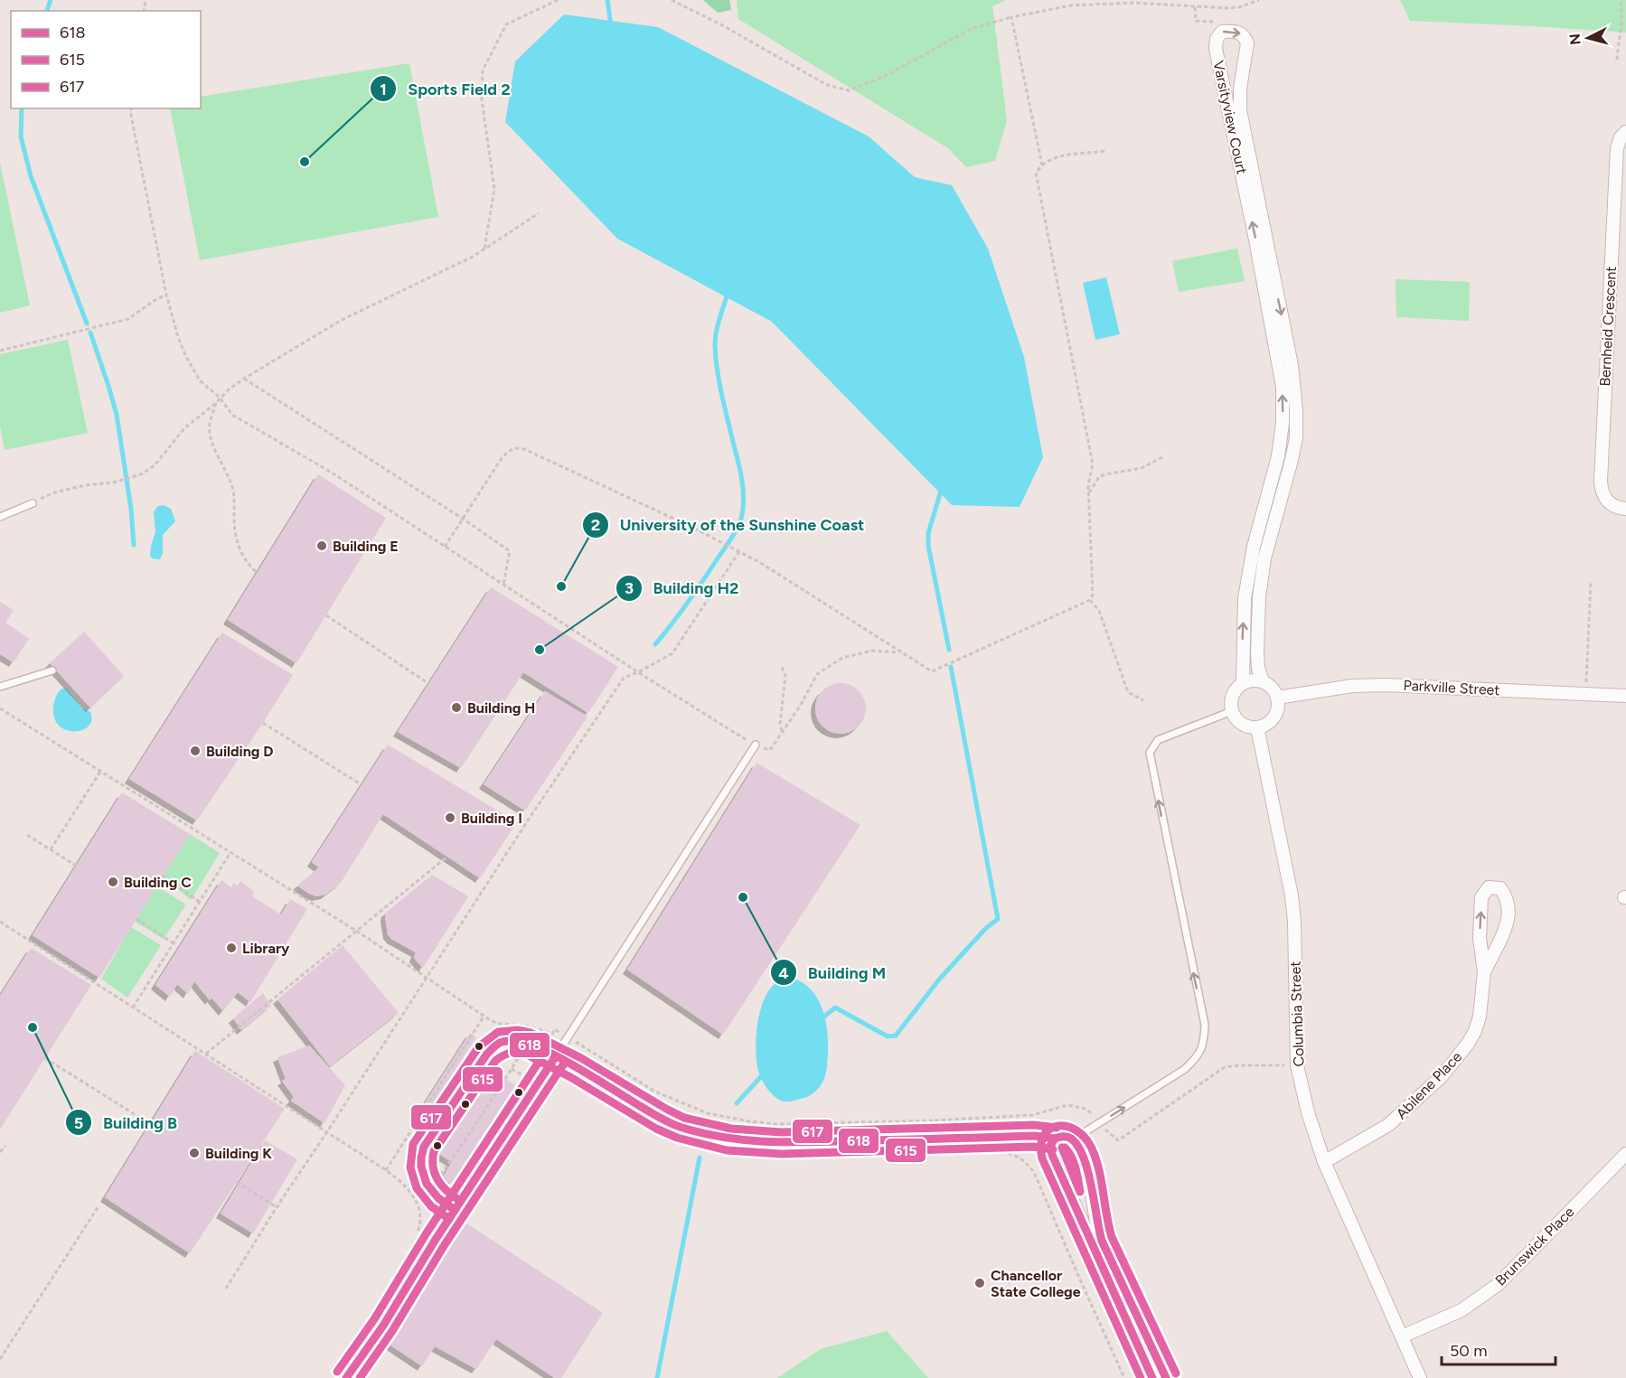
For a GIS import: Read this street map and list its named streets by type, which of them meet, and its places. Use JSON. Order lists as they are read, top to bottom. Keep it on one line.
{"streets":{"street":["Varsityview Court","Bernheid Crescent","Parkville Street","Columbia Street","Abilene Place","Brunswick Place"]},"crossings":[["Varsityview Court","Parkville Street"],["Varsityview Court","Columbia Street"],["Parkville Street","Columbia Street"],["Columbia Street","Abilene Place"],["Columbia Street","Brunswick Place"]],"places":["Sports Field 2","Building E","University of the Sunshine Coast","Building H2","Building H","Building D","Building I","Building C","Building M","Library","Building B","Building K","Chancellor State College"],"lines":["transit line 617","transit line 618","transit line 615"],"legend":["618","615","617"],"scale_bar":"50 m","north":"left"}
